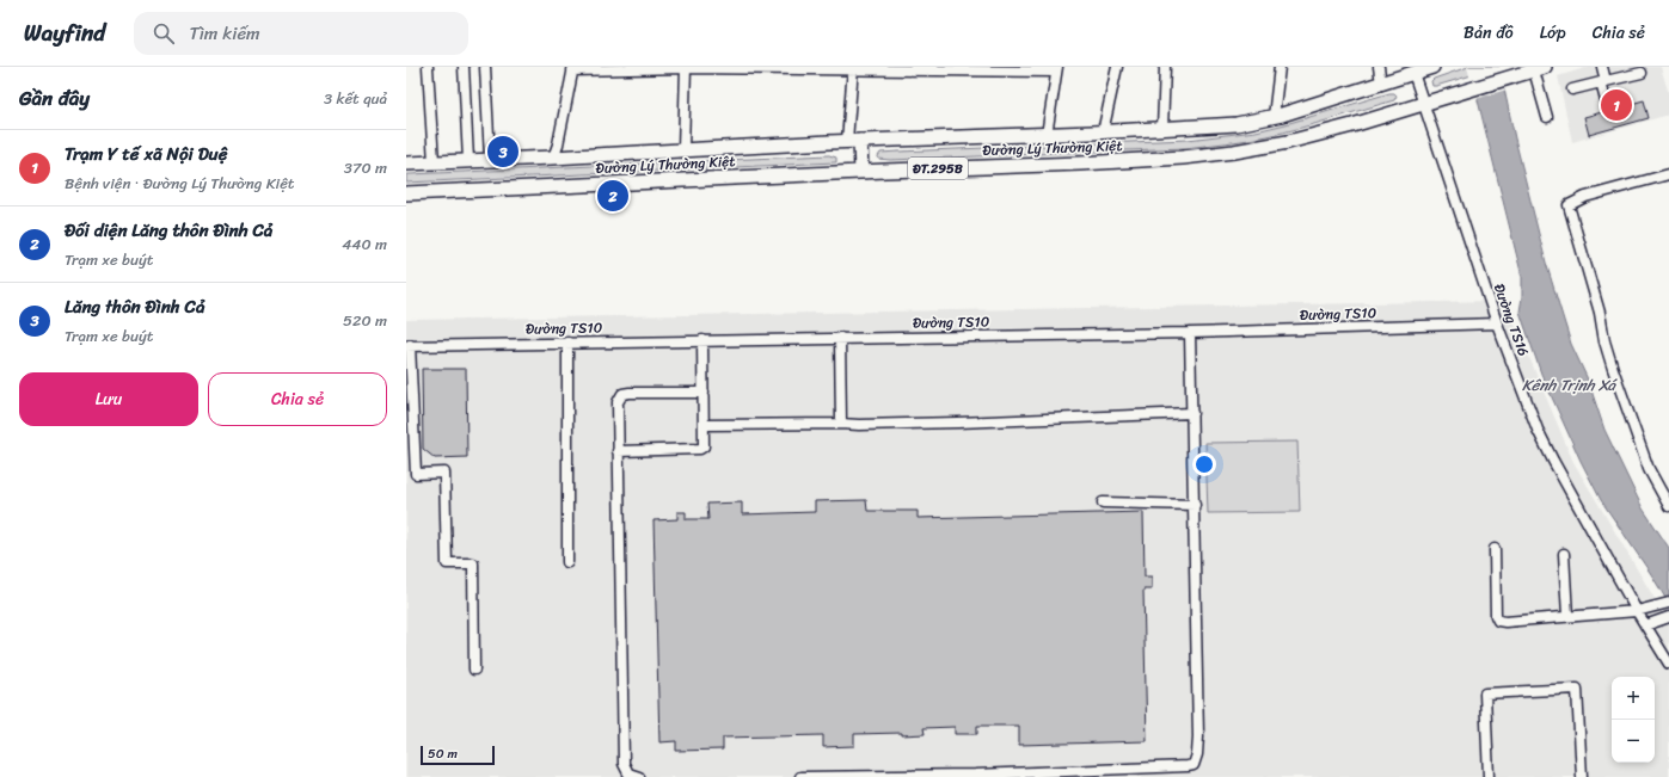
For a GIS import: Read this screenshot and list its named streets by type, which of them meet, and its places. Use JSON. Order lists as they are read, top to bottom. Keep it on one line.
{"streets":{"main road":["Đường Lý Thường Kiệt","ĐT.295B"],"street":["Đường TS10","Đường TS16"]},"crossings":[["Đường Lý Thường Kiệt","Đường TS16"],["Đường TS10","Đường TS16"]],"water":["Kênh Trịnh Xá"],"scale_bar":"50 m","page":{"header":"Wayfind","search":"Tìm kiếm","nav":["Bản đồ","Lớp","Chia sẻ"],"heading":["Gần đây","3 kết quả"],"pins":["1","3","2"],"list":[{"mark":"1","name":"Trạm Y tế xã Nội Duệ","note":"Bệnh viện · Đường Lý Thường Kiệt","value":"370 m"},{"mark":"2","name":"Đối diện Lăng thôn Đình Cả","note":"Trạm xe buýt","value":"440 m"},{"mark":"3","name":"Lăng thôn Đình Cả","note":"Trạm xe buýt","value":"520 m"}],"buttons":["Lưu","Chia sẻ"],"map_buttons":["+","−"],"scale":"50 m"}}
